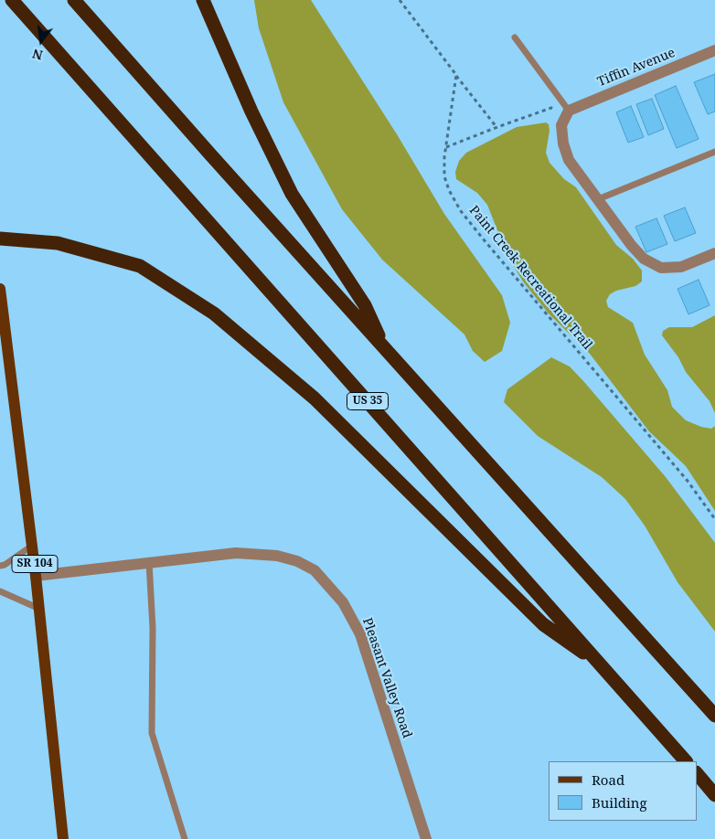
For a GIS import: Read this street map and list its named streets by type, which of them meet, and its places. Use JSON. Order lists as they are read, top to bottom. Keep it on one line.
{"streets":{"highway":["US 35"],"main road":["SR 104"],"street":["Tiffin Avenue","Pleasant Valley Road"],"path":["Paint Creek Recreational Trail"]},"crossings":[["SR 104","Pleasant Valley Road"]],"legend":["Road","Building"],"north":"bottom"}
